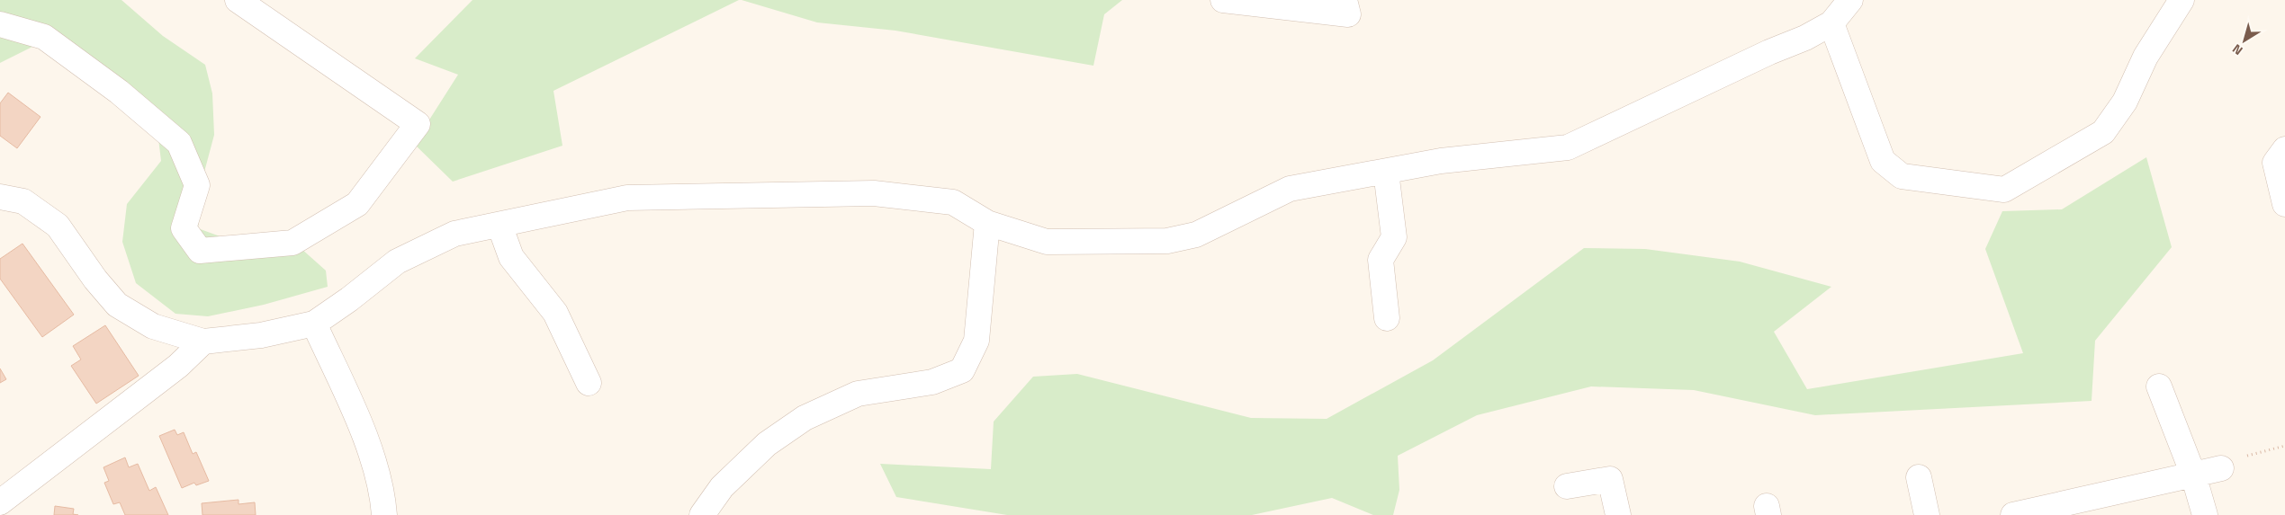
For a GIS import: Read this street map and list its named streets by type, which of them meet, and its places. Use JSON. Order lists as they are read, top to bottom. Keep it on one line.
{"north":"bottom left"}
